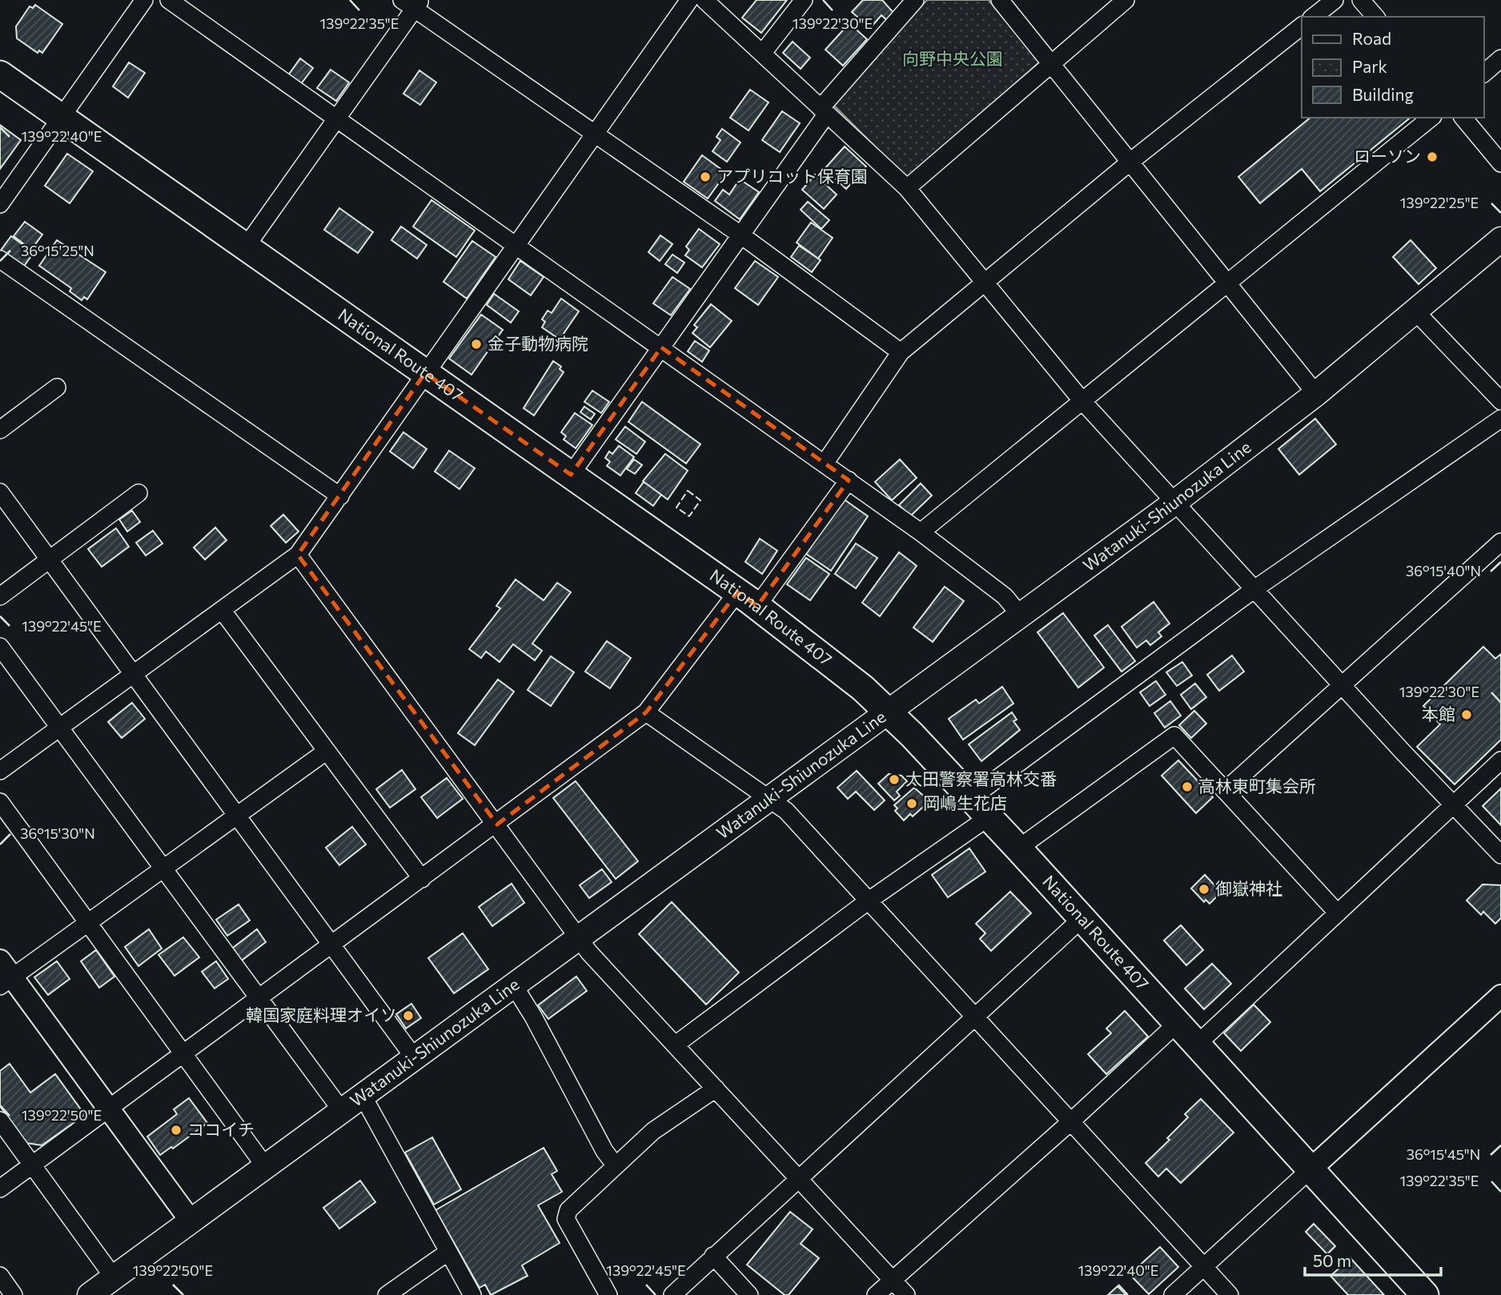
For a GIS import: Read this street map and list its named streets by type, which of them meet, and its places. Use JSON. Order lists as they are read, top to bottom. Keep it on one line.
{"streets":{"highway":["National Route 407"],"main road":["Watanuki-Shiunozuka Line"]},"crossings":[["National Route 407","Watanuki-Shiunozuka Line"]],"parks":["向野中央公園"],"places":["ローソン","アプリコット保育園","金子動物病院","本館","太田警察署高林交番","高林東町集会所","岡嶋生花店","御嶽神社","韓国家庭料理オイソ","ココイチ"],"legend":["Road","Park","Building"],"scale_bar":"50 m","coordinates":["139°22'35\"E","139°22'30\"E","139°22'40\"E","139°22'25\"E","36°15'25\"N","36°15'40\"N","139°22'45\"E","36°15'30\"N","139°22'50\"E","36°15'45\"N"]}
